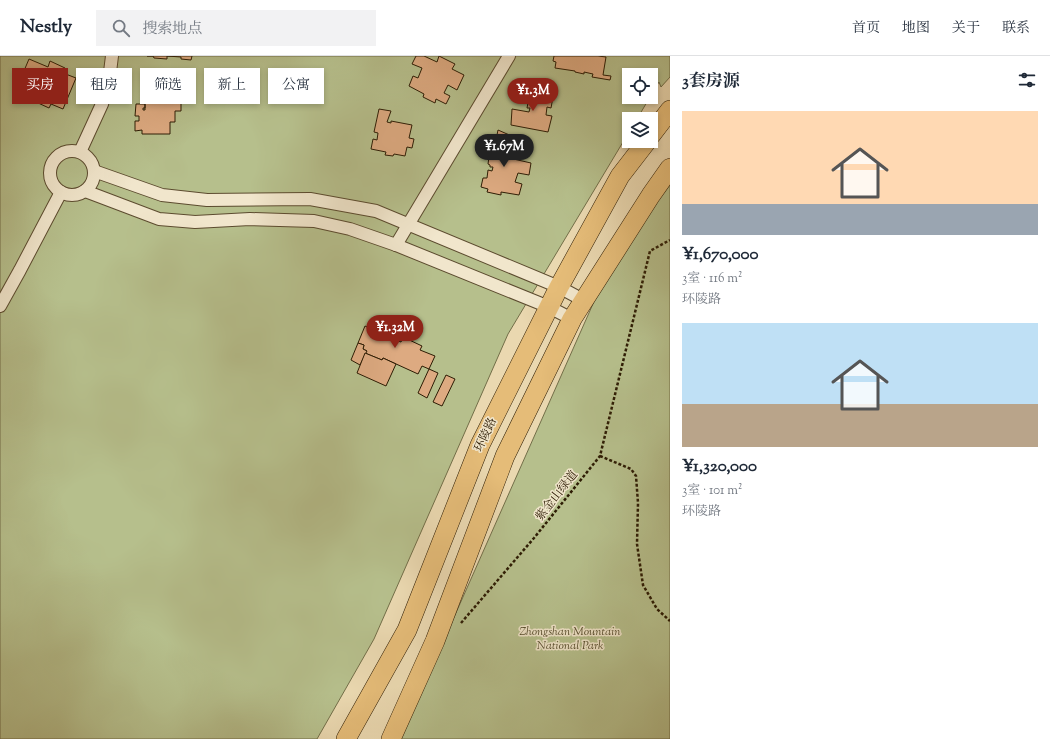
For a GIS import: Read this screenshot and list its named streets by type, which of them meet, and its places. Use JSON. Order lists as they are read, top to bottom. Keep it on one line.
{"streets":{"main road":["环陵路"],"path":["紫金山绿道"]},"parks":["Zhongshan Mountain National Park"],"page":{"header":"Nestly","search":"搜索地点","nav":["首页","地图","关于","联系"],"heading":"3套房源","chip":["买房","租房","筛选","新上","公寓"],"price":["¥1.3M","¥1.67M","¥1.32M"],"list":[{"name":"¥1,670,000","note":"3室 · 116 m² · 环陵路"},{"name":"¥1,320,000","note":"3室 · 101 m² · 环陵路"}]}}
